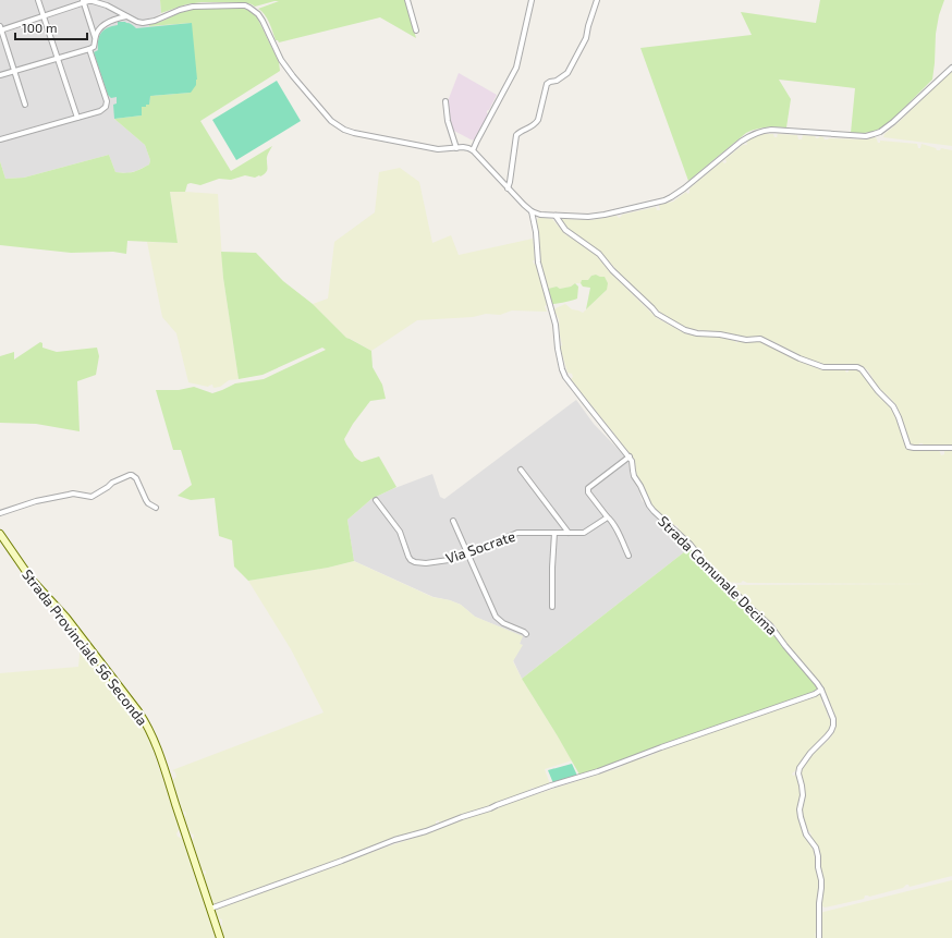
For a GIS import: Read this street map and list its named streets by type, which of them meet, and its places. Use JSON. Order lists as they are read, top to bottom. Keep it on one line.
{"streets":{"street":["Via Socrate","Strada Comunale Decima","Strada Provinciale 56 Seconda"]},"scale_bar":"100 m"}
